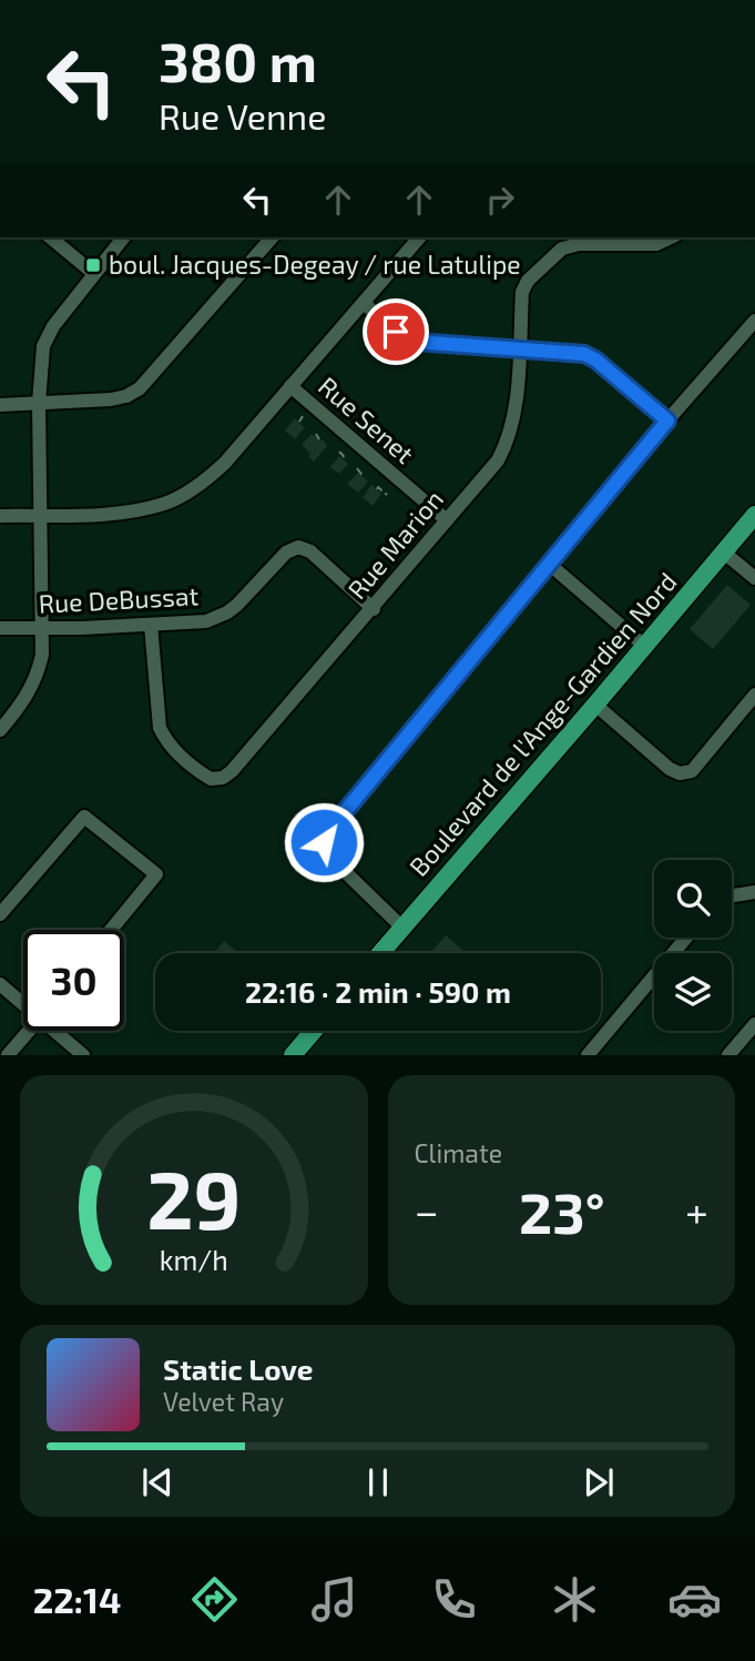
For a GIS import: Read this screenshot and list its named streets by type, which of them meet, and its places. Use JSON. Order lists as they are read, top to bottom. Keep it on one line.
{"streets":{"main road":["Boulevard de l'Ange-Gardien Nord"],"street":["Rue Senet","Rue Marion","Rue DeBussat"]},"crossings":[["Rue Senet","Rue Marion"],["Rue Marion","Rue DeBussat"]],"places":{"transit":["boul. Jacques-Degeay / rue Latulipe"]},"page":{"turn":["380 m","Rue Venne"],"limit":"30","trip":"22:16 · 2 min · 590 m","tile":"Climate","heat":["−","23°","+"],"song":["Static Love","Velvet Ray"],"tabs":"22:14","gauge":["29","km/h"]}}
